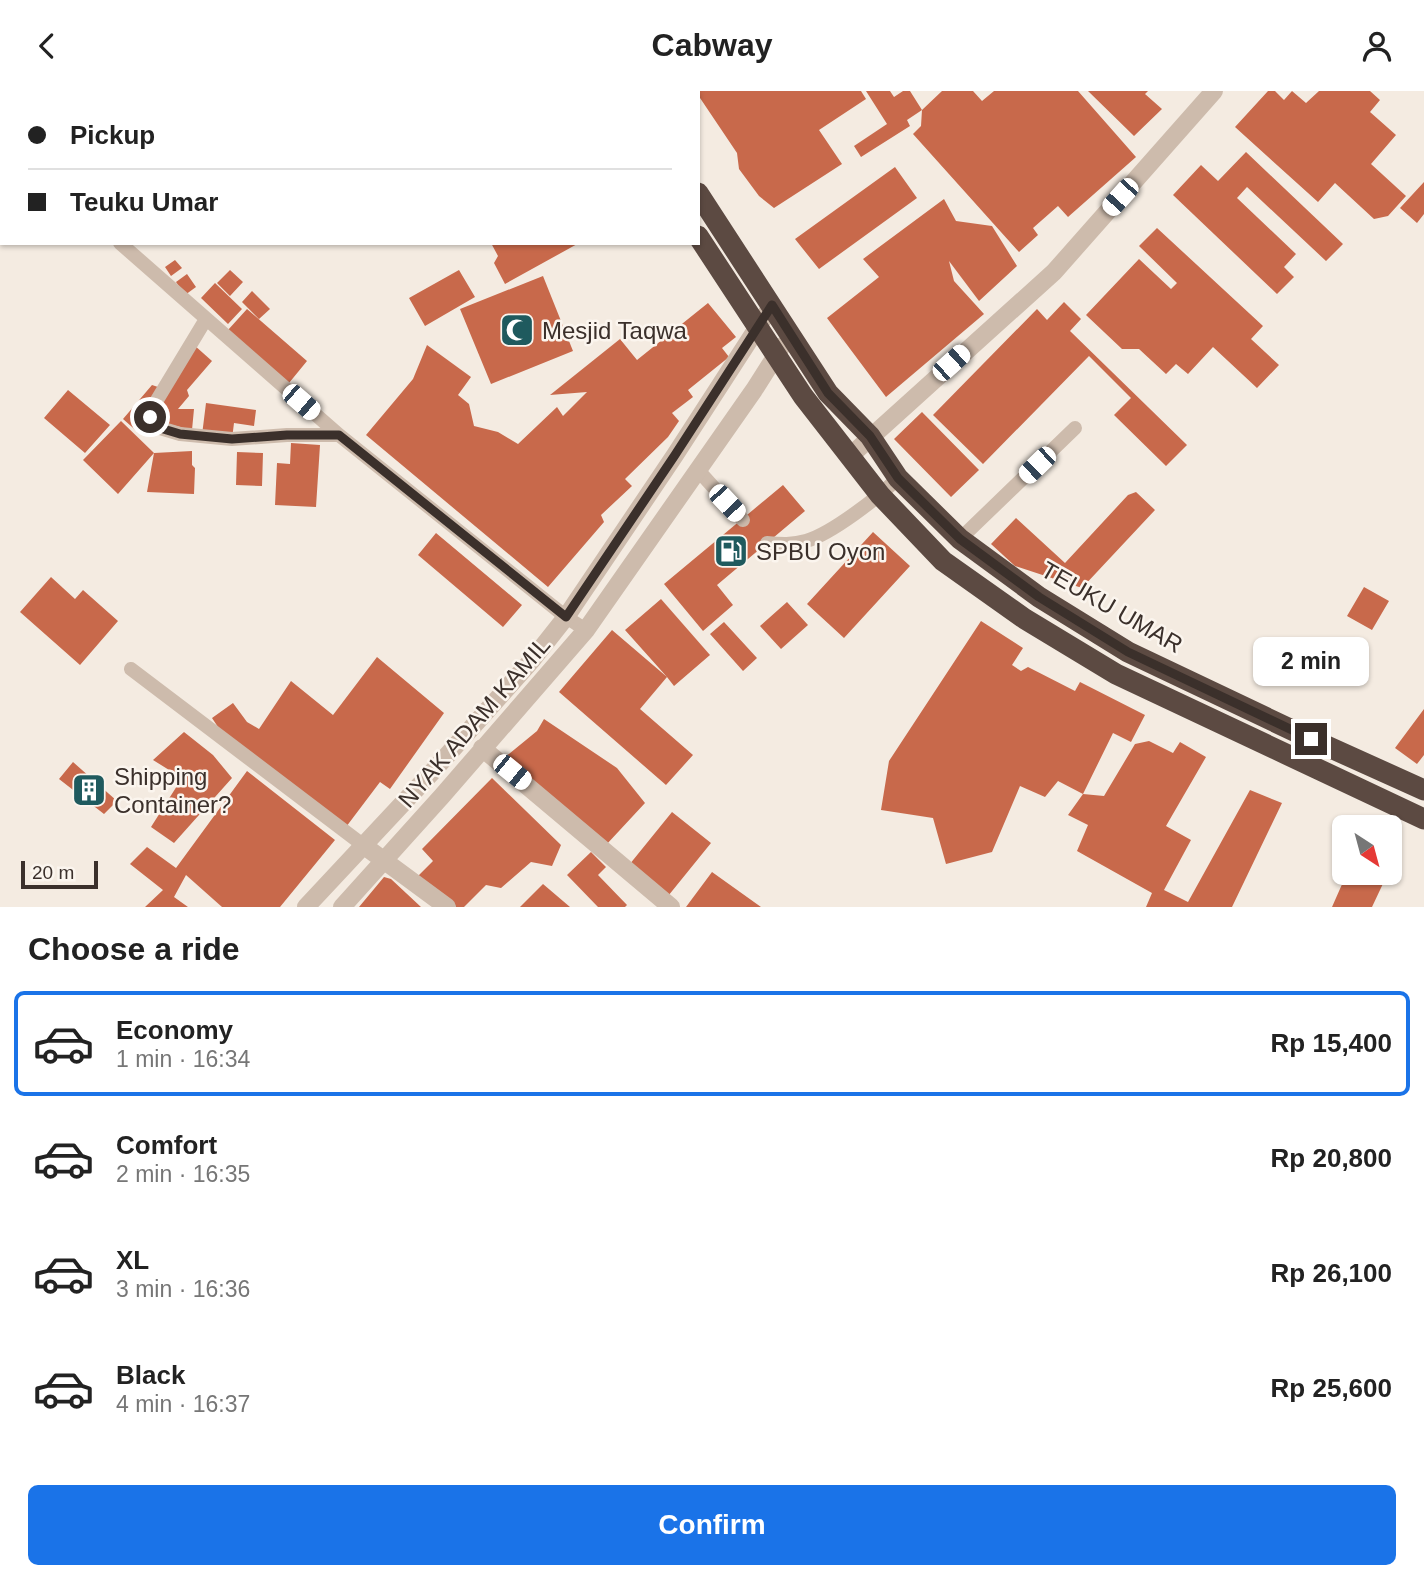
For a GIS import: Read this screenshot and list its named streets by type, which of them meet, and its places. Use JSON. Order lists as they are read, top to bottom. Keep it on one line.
{"streets":{"highway":["TEUKU UMAR"],"street":["NYAK ADAM KAMIL"]},"crossings":[["TEUKU UMAR","NYAK ADAM KAMIL"]],"places":{"mosque":["Mesjid Taqwa"],"fuel station":["SPBU Oyon"],"building":["Shipping Container?"]},"scale_bar":"20 m","north":"bottom right","page":{"header":"Cabway","banner":["Pickup","Teuku Umar"],"bubble":"2 min","scale":"20 m","heading":"Choose a ride","list":[{"name":"Economy","note":"1 min · 16:34","value":"Rp 15,400"},{"name":"Comfort","note":"2 min · 16:35","value":"Rp 20,800"},{"name":"XL","note":"3 min · 16:36","value":"Rp 26,100"},{"name":"Black","note":"4 min · 16:37","value":"Rp 25,600"}],"buttons":"Confirm"}}
